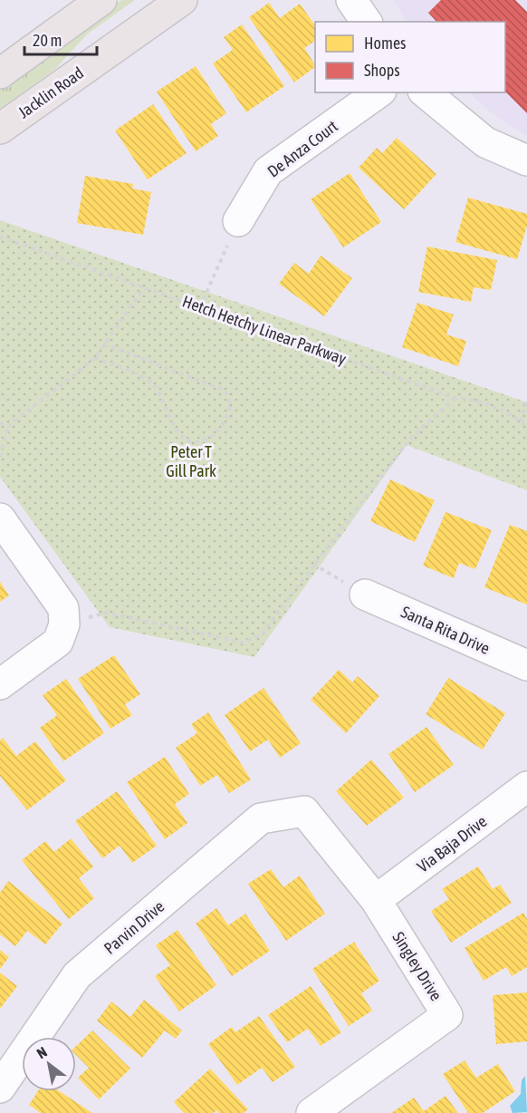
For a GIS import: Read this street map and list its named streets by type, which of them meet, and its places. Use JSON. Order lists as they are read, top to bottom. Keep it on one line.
{"streets":{"main road":["Jacklin Road"],"street":["De Anza Court","Santa Rita Drive","Via Baja Drive","Parvin Drive","Singley Drive"],"path":["Hetch Hetchy Linear Parkway"]},"crossings":[["Via Baja Drive","Singley Drive"],["Parvin Drive","Singley Drive"]],"parks":["Peter T Gill Park"],"legend":["Homes","Shops"],"scale_bar":"20 m","north":"top left"}
